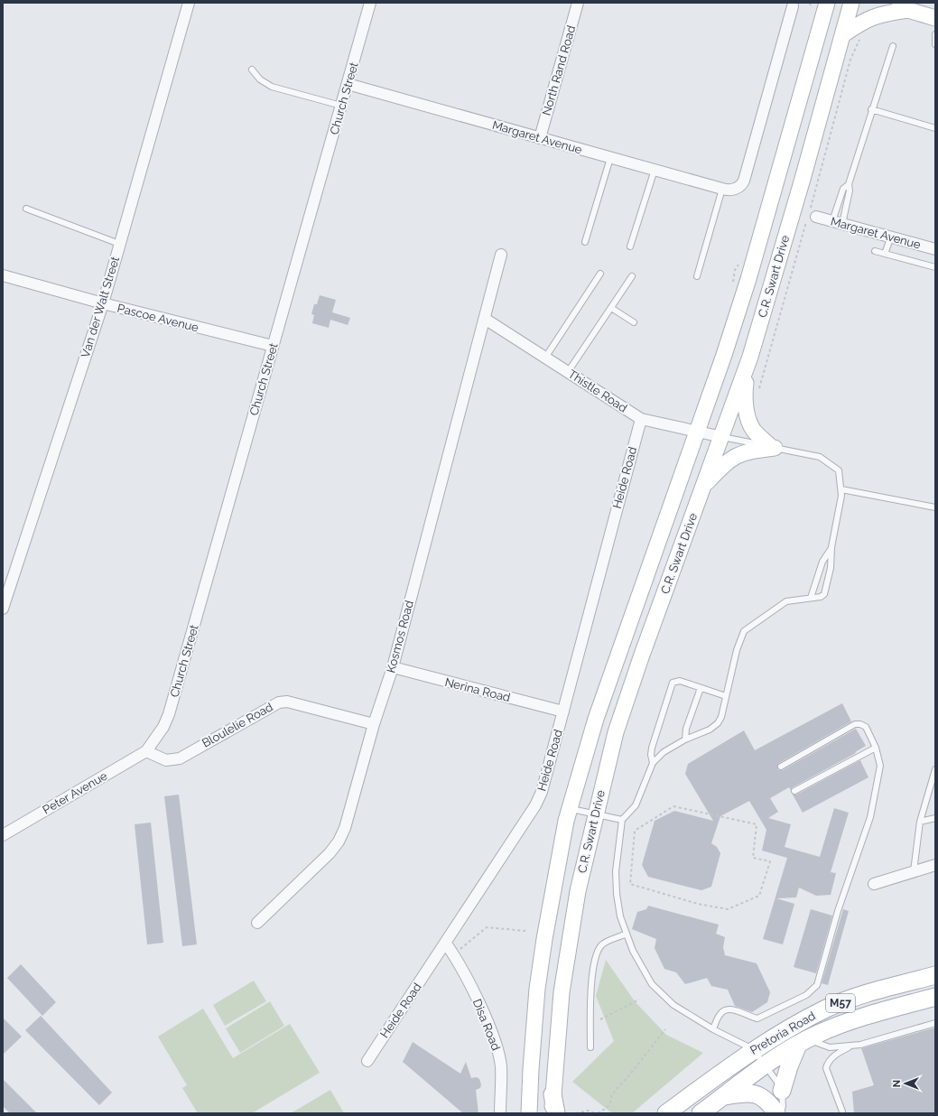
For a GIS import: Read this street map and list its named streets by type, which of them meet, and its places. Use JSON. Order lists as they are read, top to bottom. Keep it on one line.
{"streets":{"main road":["C.R. Swart Drive","M57","Pretoria Road"],"street":["North Rand Road","Church Street","Margaret Avenue","Van der Walt Street","Pascoe Avenue","Thistle Road","Heide Road","Kosmos Road","Nerina Road","Bloulelie Road","Peter Avenue","Disa Road"]},"crossings":[["North Rand Road","Margaret Avenue"],["Church Street","Margaret Avenue"],["Church Street","Pascoe Avenue"],["Church Street","Bloulelie Road"],["Church Street","Peter Avenue"],["C.R. Swart Drive","Thistle Road"],["Van der Walt Street","Pascoe Avenue"],["Thistle Road","Heide Road"],["Thistle Road","Kosmos Road"],["Heide Road","Nerina Road"],["Heide Road","Disa Road"],["Kosmos Road","Nerina Road"],["Kosmos Road","Bloulelie Road"],["Bloulelie Road","Peter Avenue"]],"north":"left"}
